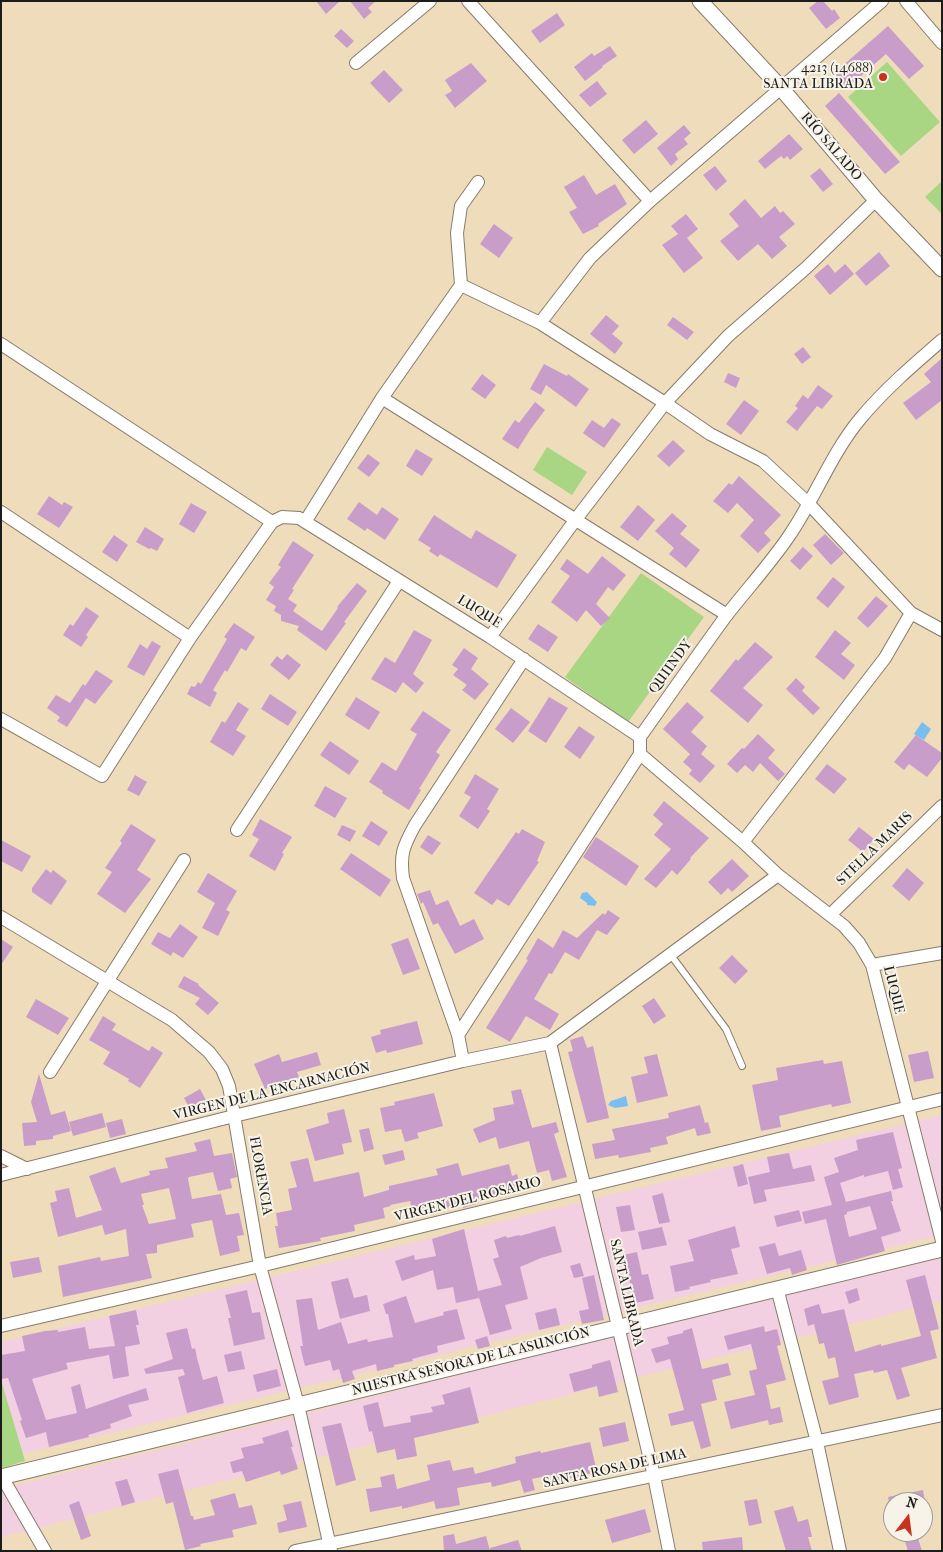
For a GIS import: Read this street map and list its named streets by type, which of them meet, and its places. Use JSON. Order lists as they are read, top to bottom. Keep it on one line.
{"streets":{"street":["RÍO SALADO","LUQUE","QUIINDY","STELLA MARIS","VIRGEN DE LA ENCARNACIÓN","FLORENCIA","VIRGEN DEL ROSARIO","SANTA LIBRADA","NUESTRA SEÑORA DE LA ASUNCIÓN","SANTA ROSA DE LIMA"]},"crossings":[["LUQUE","QUIINDY"],["LUQUE","STELLA MARIS"],["LUQUE","VIRGEN DEL ROSARIO"],["VIRGEN DE LA ENCARNACIÓN","FLORENCIA"],["VIRGEN DE LA ENCARNACIÓN","SANTA LIBRADA"],["FLORENCIA","VIRGEN DEL ROSARIO"],["FLORENCIA","NUESTRA SEÑORA DE LA ASUNCIÓN"],["FLORENCIA","SANTA ROSA DE LIMA"],["VIRGEN DEL ROSARIO","SANTA LIBRADA"],["SANTA LIBRADA","NUESTRA SEÑORA DE LA ASUNCIÓN"],["SANTA LIBRADA","SANTA ROSA DE LIMA"]],"places":["4213 (14688) SANTA LIBRADA"],"north":"top"}
